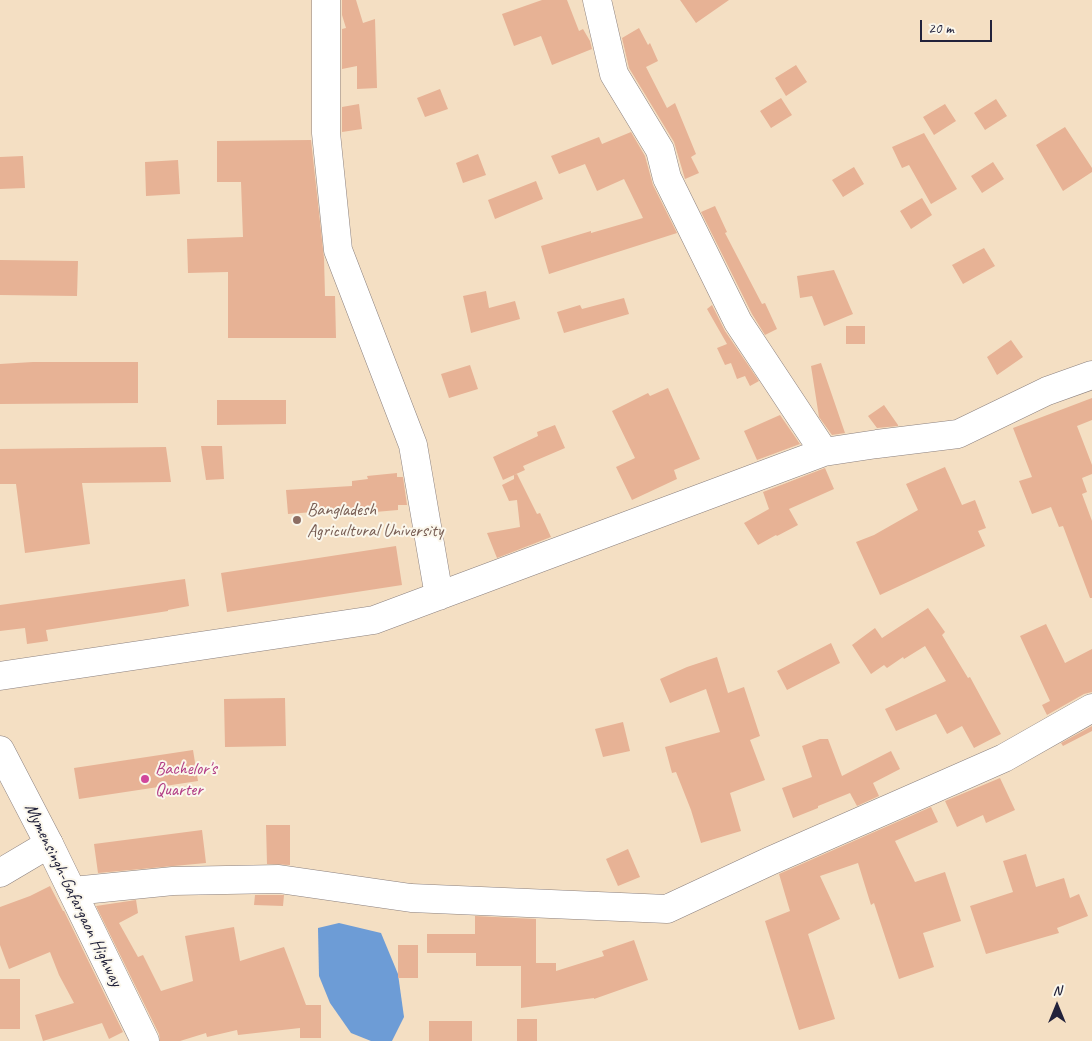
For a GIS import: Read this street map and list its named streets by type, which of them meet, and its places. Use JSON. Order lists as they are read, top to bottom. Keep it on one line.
{"streets":{"street":["Mymensingh-Gafargaon Highway"]},"places":["Bangladesh Agricultural University","Bachelor's Quarter"],"scale_bar":"20 m","north":"top"}
